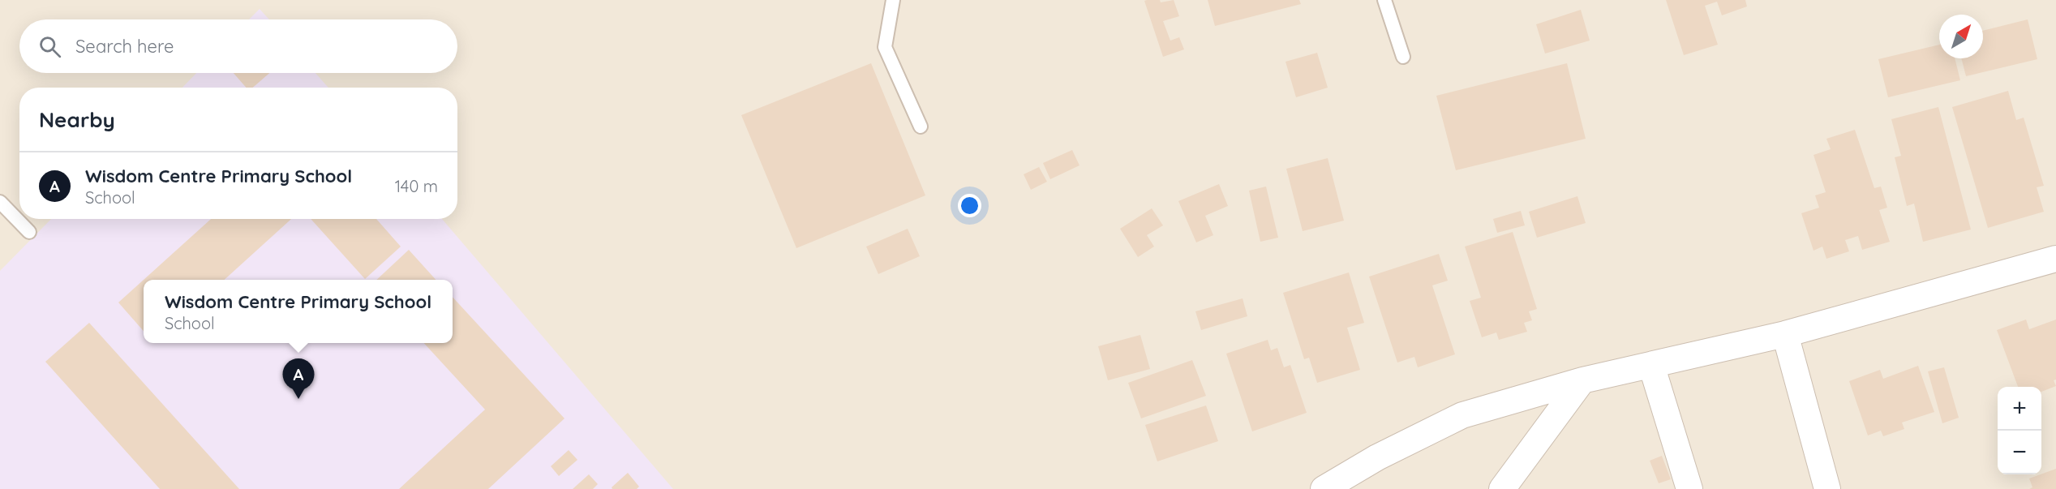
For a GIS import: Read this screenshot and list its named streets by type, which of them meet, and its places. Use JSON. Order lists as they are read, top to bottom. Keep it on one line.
{"north":"top right","page":{"search":"Search here","heading":"Nearby","list":[{"mark":"A","name":"Wisdom Centre Primary School","note":"School","value":"140 m"}],"popup":["Wisdom Centre Primary School","School"],"pins":"A","map_buttons":["+","−"]}}
